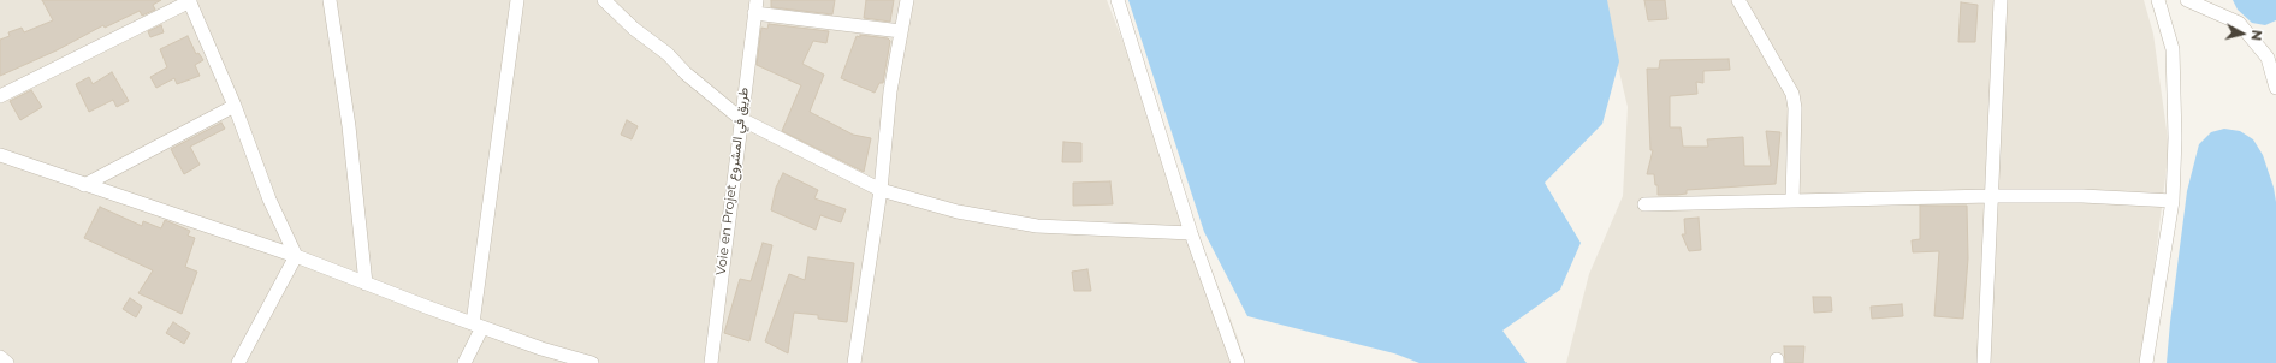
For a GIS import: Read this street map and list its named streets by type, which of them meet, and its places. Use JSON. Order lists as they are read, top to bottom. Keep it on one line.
{"streets":{"street":["Voie en Projet طريق في المشروع"]},"north":"right"}
